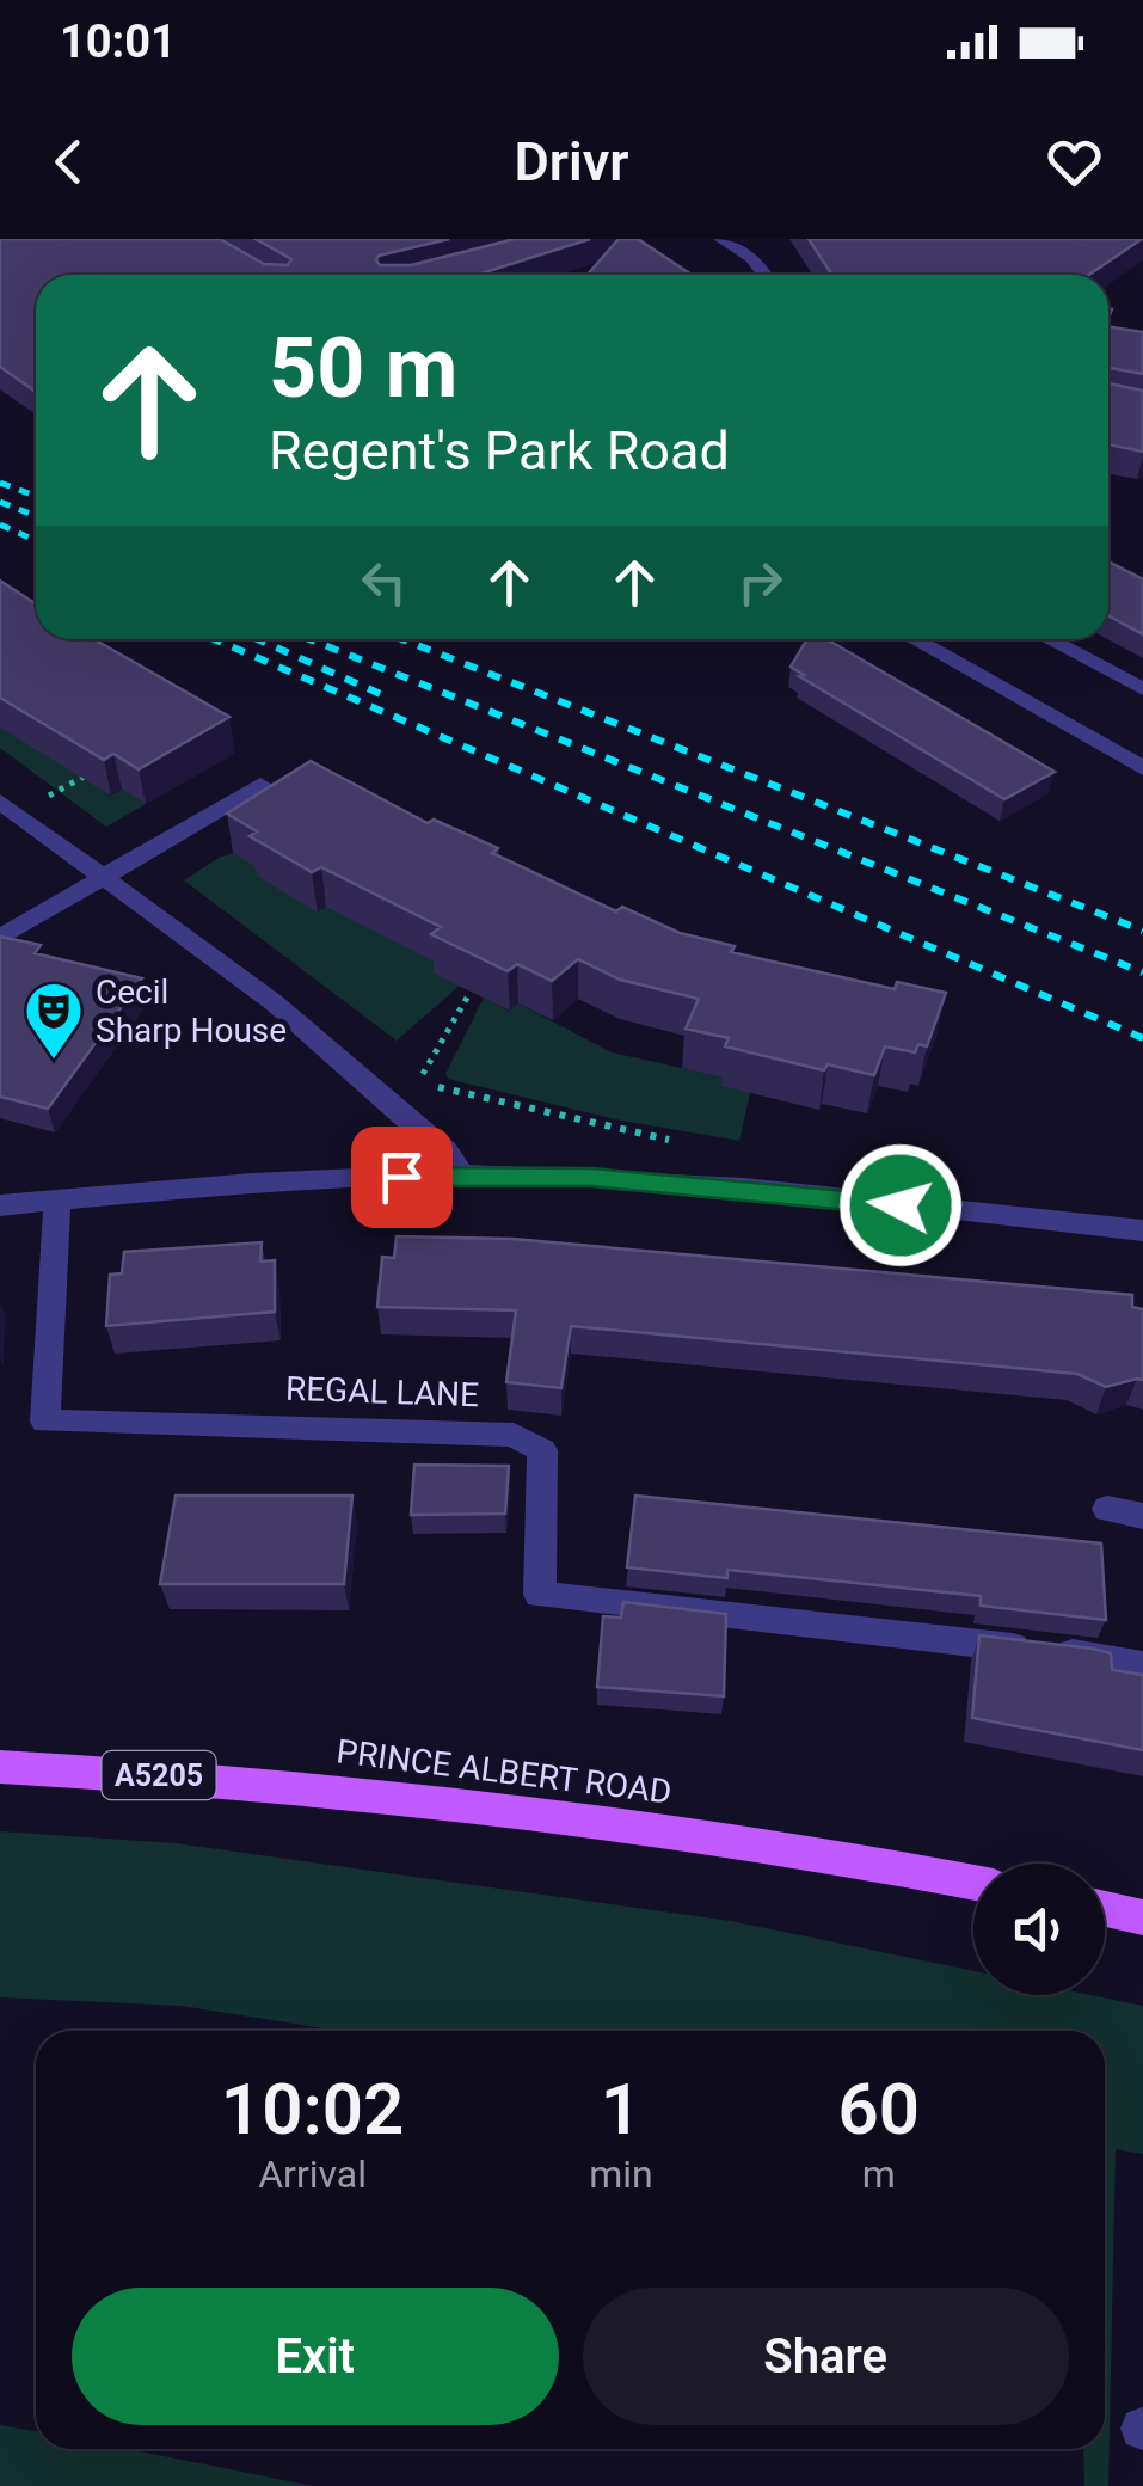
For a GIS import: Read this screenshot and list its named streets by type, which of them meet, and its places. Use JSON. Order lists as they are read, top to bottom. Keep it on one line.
{"streets":{"main road":["PRINCE ALBERT ROAD","A5205"],"street":["REGAL LANE"]},"places":{"theatre":["Cecil Sharp House"]},"page":{"status":"10:01","header":"Drivr","turn":["50 m","Regent's Park Road"],"eta":["10:02","Arrival","1","min","60","m"],"buttons":["Exit","Share"]}}
